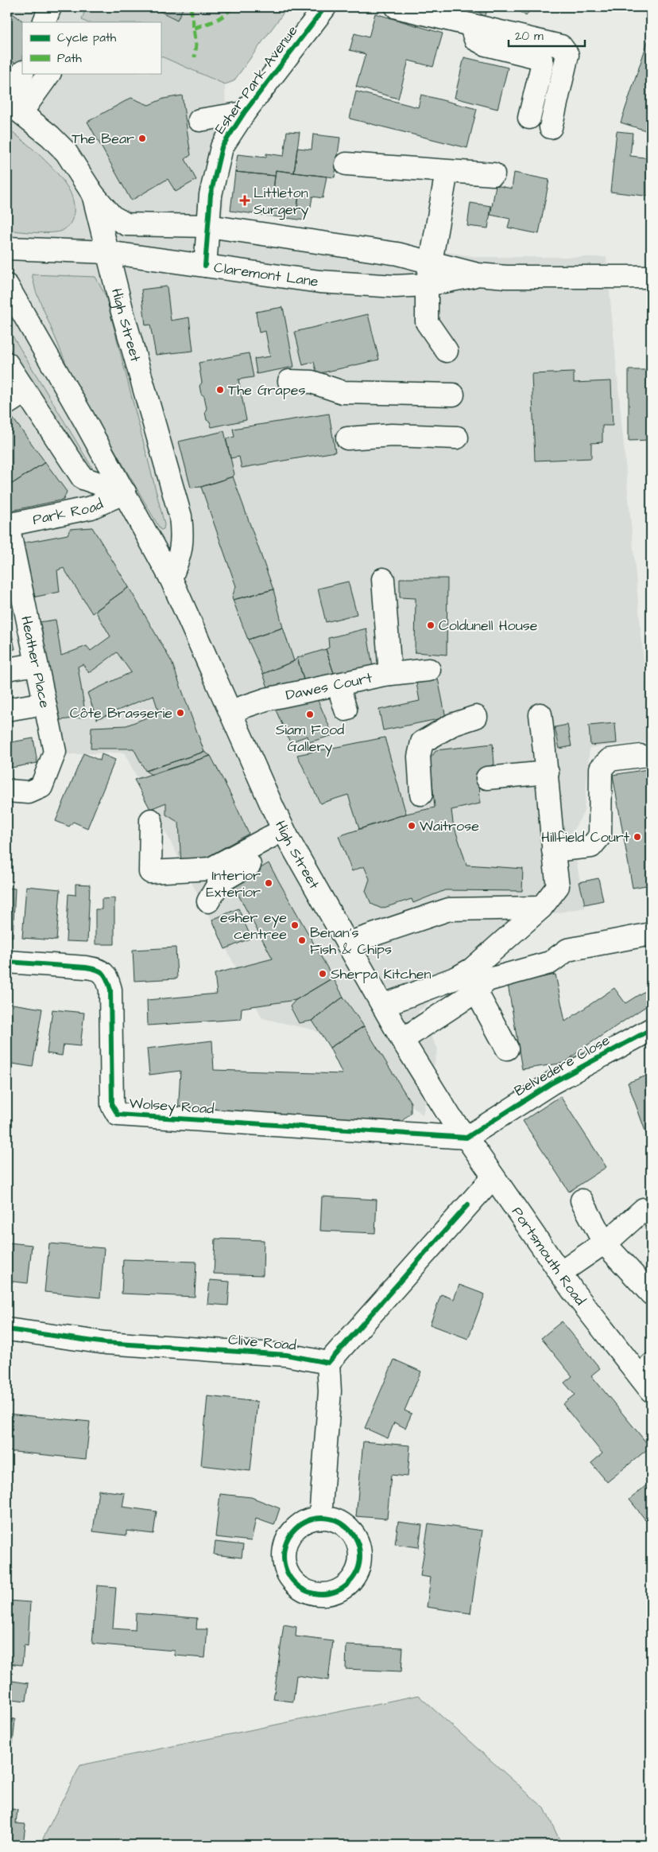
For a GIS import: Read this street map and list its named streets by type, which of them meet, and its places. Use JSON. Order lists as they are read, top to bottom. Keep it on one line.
{"streets":{"main road":["Esher Park Avenue","Claremont Lane","High Street","Park Road","Heather Place","Dawes Court","Belvedere Close","Wolsey Road","Portsmouth Road","Clive Road"]},"crossings":[["Esher Park Avenue","Claremont Lane"],["Claremont Lane","High Street"],["High Street","Park Road"],["High Street","Dawes Court"],["High Street","Portsmouth Road"],["Park Road","Heather Place"],["Belvedere Close","Wolsey Road"],["Belvedere Close","Portsmouth Road"],["Wolsey Road","Portsmouth Road"]],"places":{"other":["The Bear","The Grapes","Coldunell House","Côte Brasserie","Siam Food Gallery","Waitrose","Hillfield Court","Interior Exterior","esher eye centree","Benan's Fish & Chips","Sherpa Kitchen"],"health":["Littleton Surgery"]},"legend":["Cycle path","Path"],"scale_bar":"20 m"}
